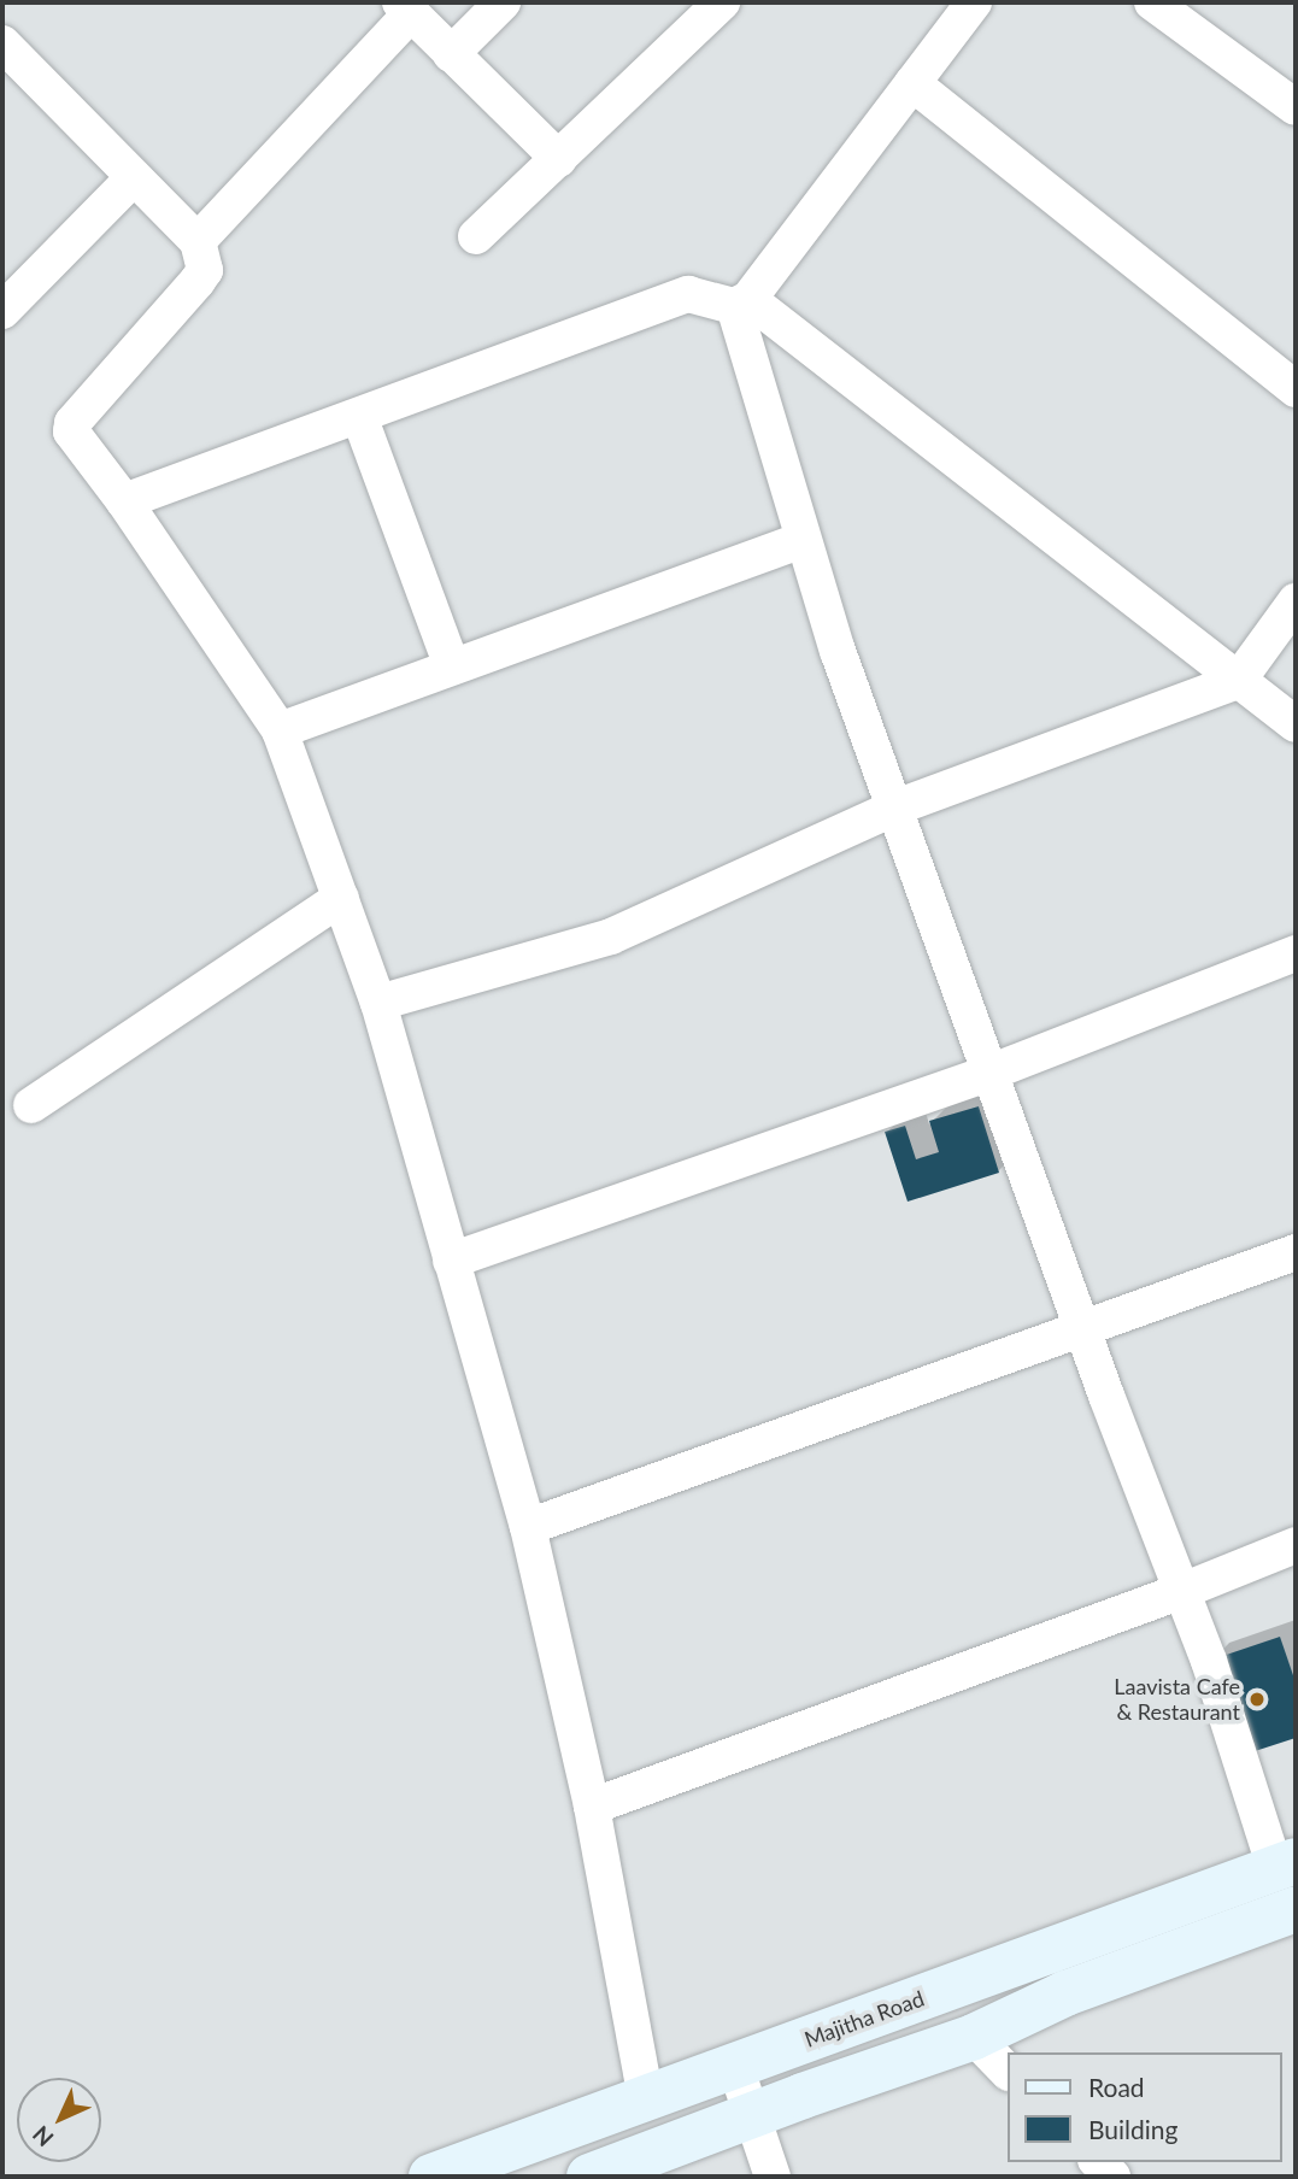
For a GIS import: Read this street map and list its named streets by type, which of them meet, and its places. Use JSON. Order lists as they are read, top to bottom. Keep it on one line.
{"streets":{"main road":["Majitha Road"]},"places":["Laavista Cafe & Restaurant"],"legend":["Road","Building"],"north":"bottom left"}
